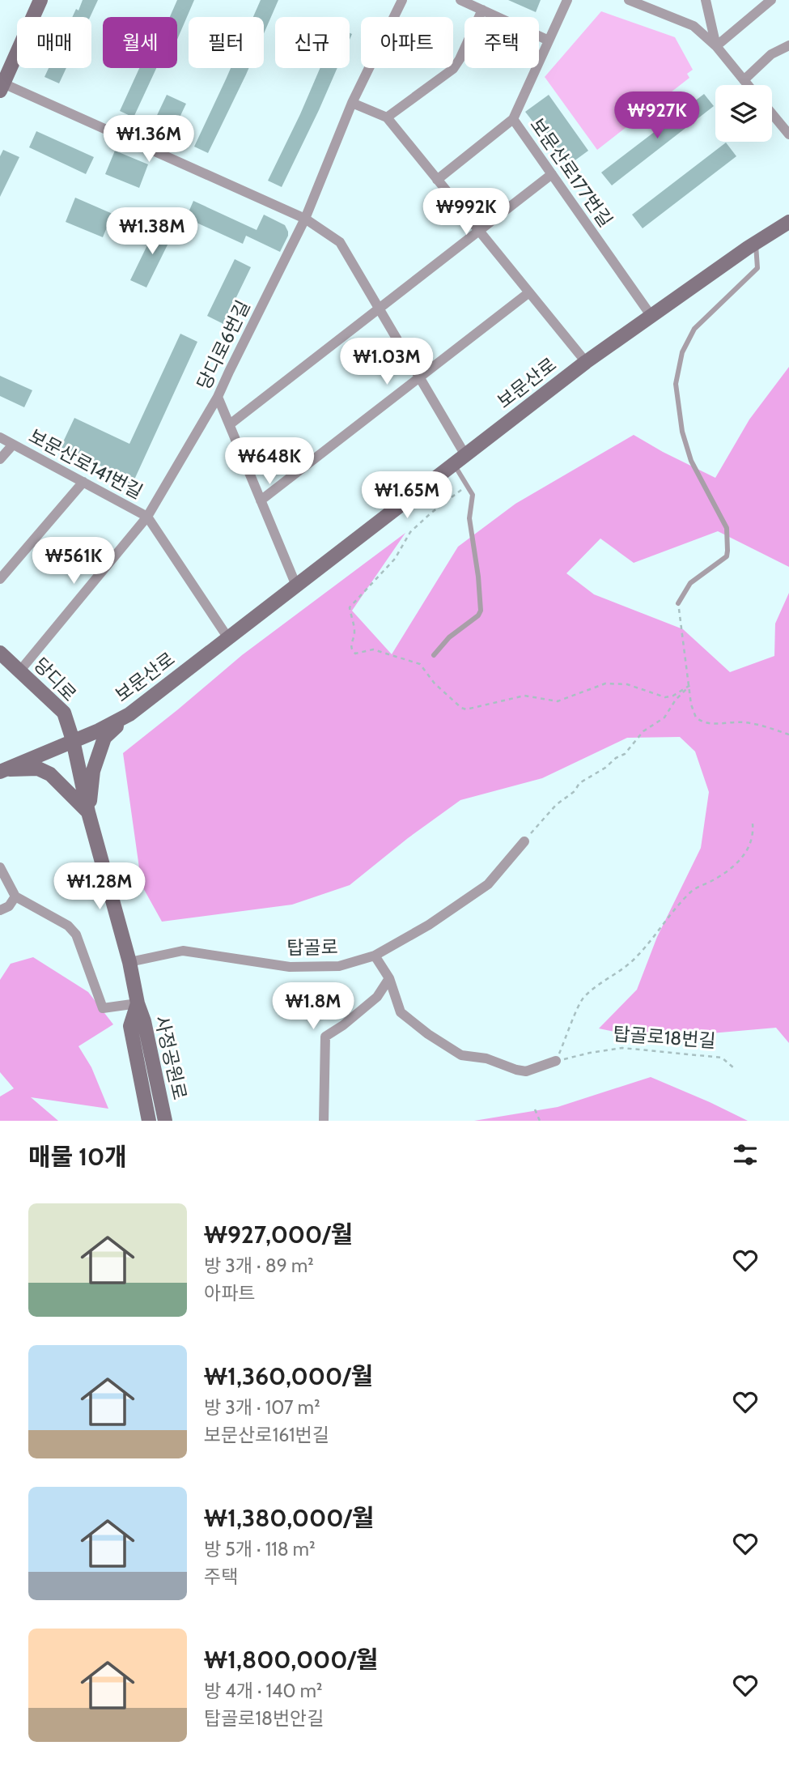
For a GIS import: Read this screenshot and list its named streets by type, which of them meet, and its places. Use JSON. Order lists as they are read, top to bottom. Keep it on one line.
{"streets":{"main road":["보문산로","당디로","사정공원로"],"street":["보문산로177번길","당디로6번길","보문산로141번길","탑골로"],"path":["탑골로18번길"]},"crossings":[["보문산로177번길","보문산로"],["당디로6번길","보문산로141번길"],["당디로6번길","당디로"],["보문산로","보문산로141번길"],["보문산로","당디로"],["보문산로","사정공원로"],["당디로","사정공원로"],["탑골로","사정공원로"]],"page":{"chip":["매매","월세","필터","신규","아파트","주택"],"price":["₩927K","₩1.36M","₩992K","₩1.38M","₩1.03M","₩648K","₩1.65M","₩561K","₩1.28M","₩1.8M"],"heading":"매물 10개","list":[{"name":"₩927,000/월","note":"방 3개 · 89 m² · 아파트"},{"name":"₩1,360,000/월","note":"방 3개 · 107 m² · 보문산로161번길"},{"name":"₩1,380,000/월","note":"방 5개 · 118 m² · 주택"},{"name":"₩1,800,000/월","note":"방 4개 · 140 m² · 탑골로18번안길"}]}}
